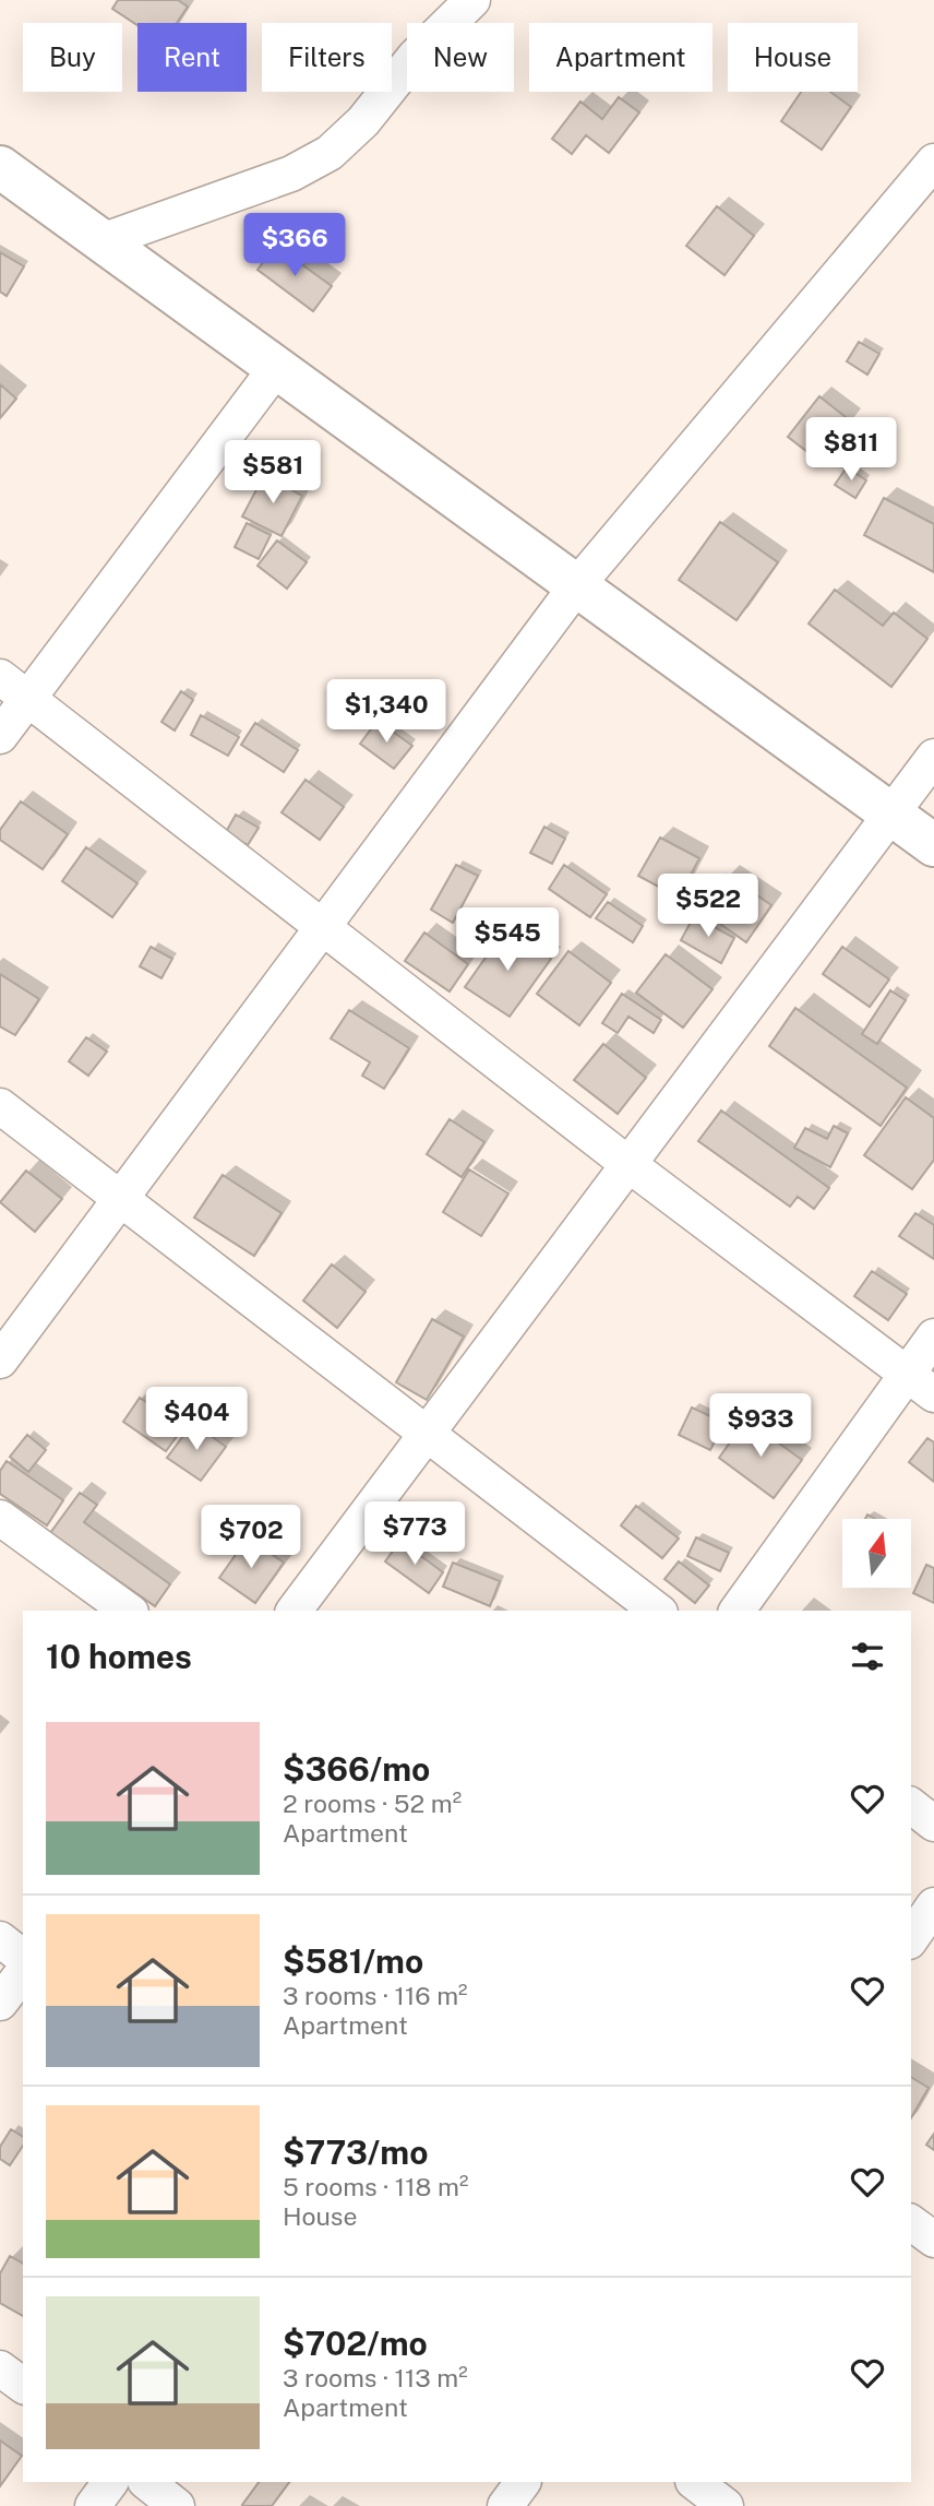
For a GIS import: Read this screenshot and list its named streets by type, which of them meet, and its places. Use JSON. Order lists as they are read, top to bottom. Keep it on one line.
{"north":"top","page":{"chip":["Buy","Rent","Filters","New","Apartment","House"],"price":["$366","$811","$581","$1,340","$522","$545","$404","$933","$773","$702"],"heading":"10 homes","list":[{"name":"$366/mo","note":"2 rooms · 52 m² · Apartment"},{"name":"$581/mo","note":"3 rooms · 116 m² · Apartment"},{"name":"$773/mo","note":"5 rooms · 118 m² · House"},{"name":"$702/mo","note":"3 rooms · 113 m² · Apartment"}]}}
